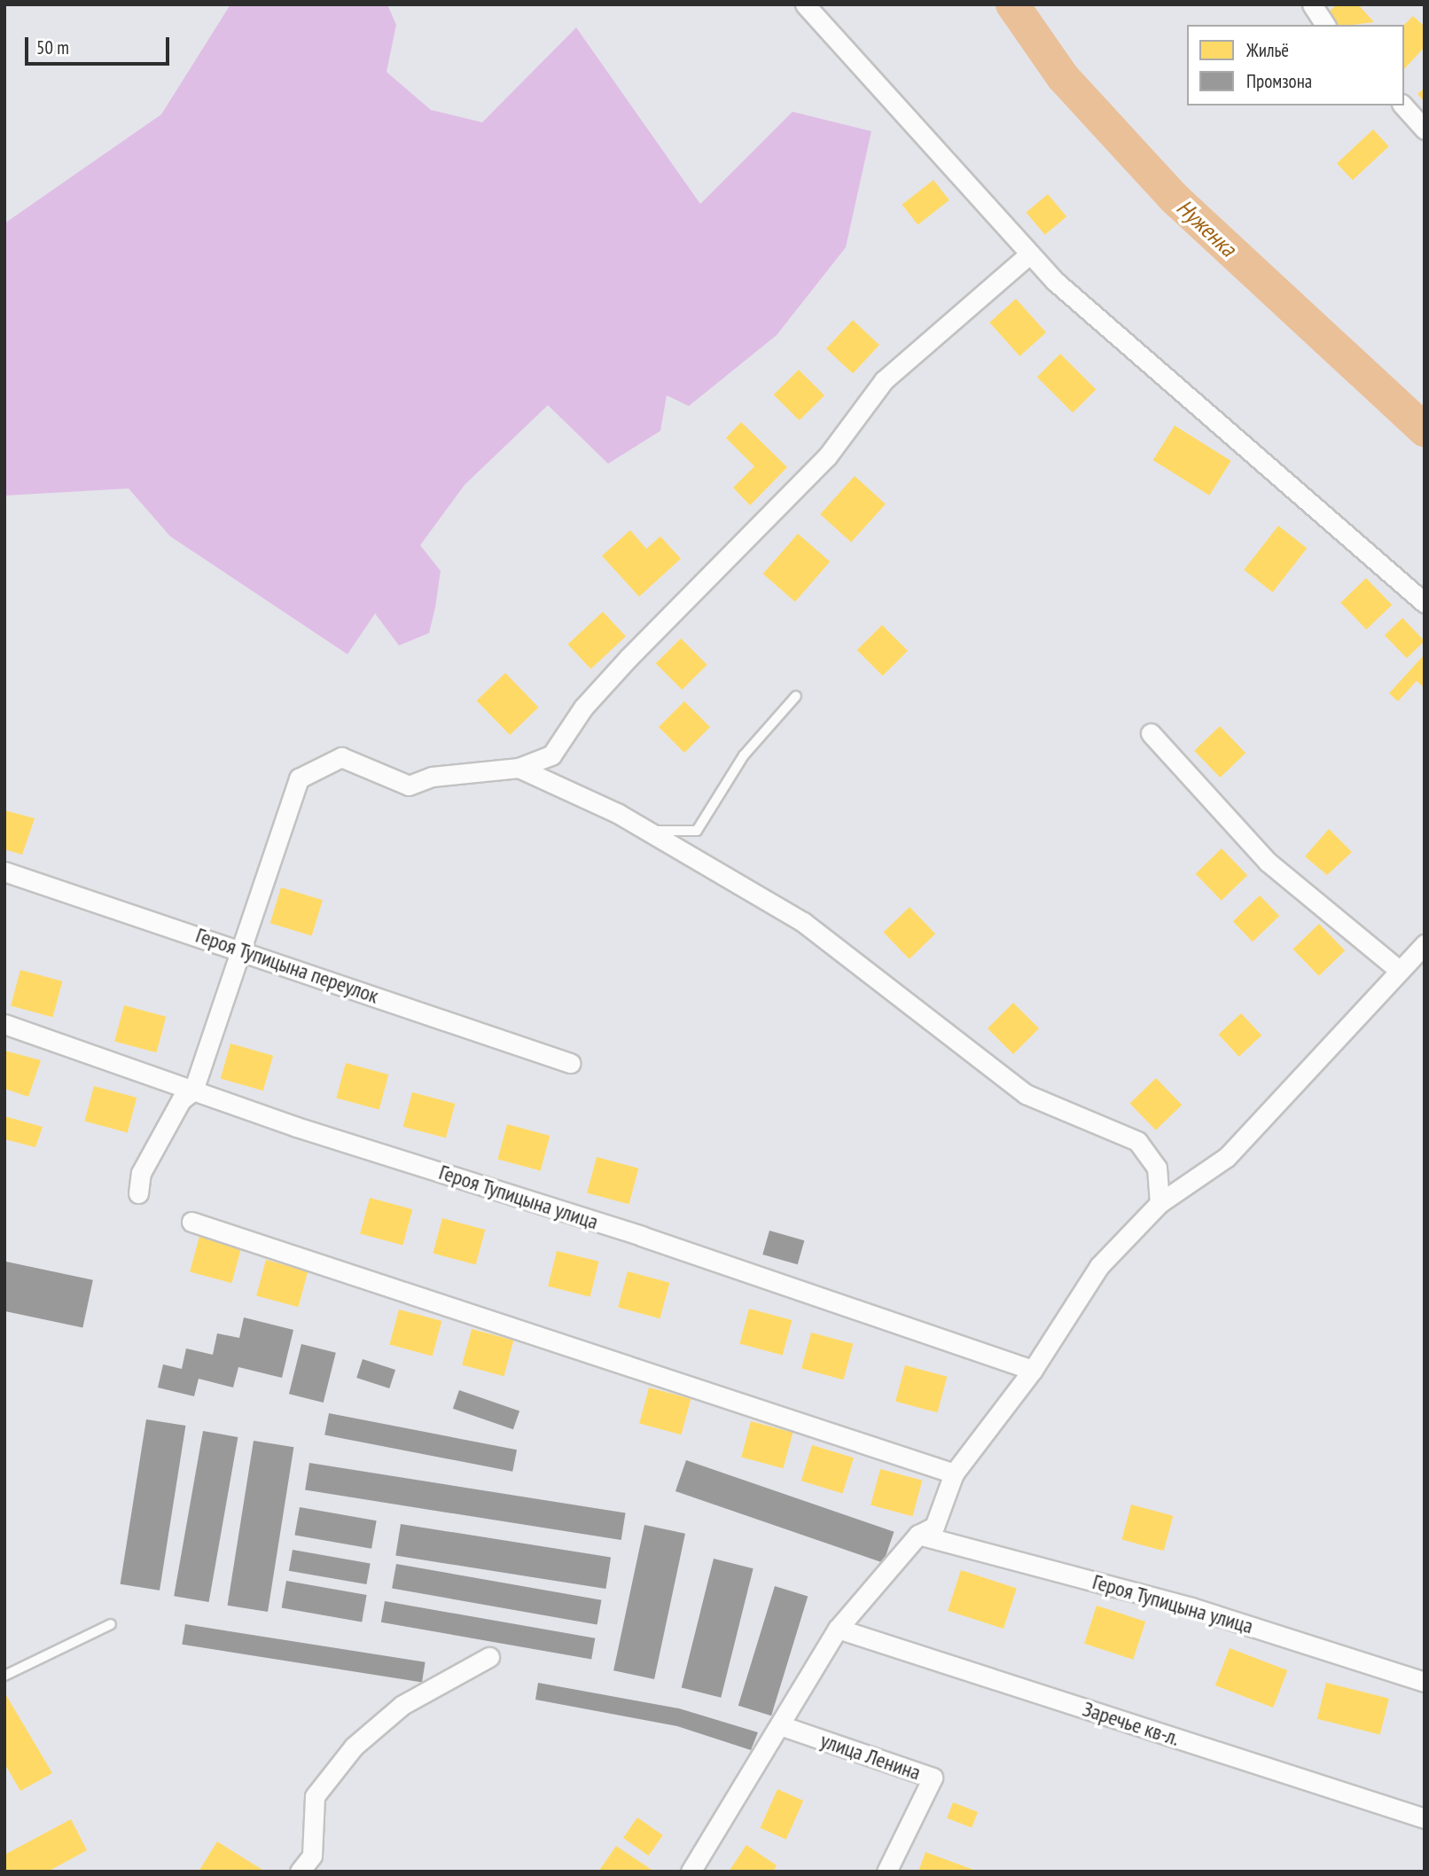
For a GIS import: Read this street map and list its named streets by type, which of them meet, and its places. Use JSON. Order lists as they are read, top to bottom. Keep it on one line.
{"streets":{"street":["Героя Тупицына переулок","Героя Тупицына улица","Заречье кв-л.","улица Ленина"]},"water":["Нуженка"],"legend":["Жильё","Промзона"],"scale_bar":"50 m"}
